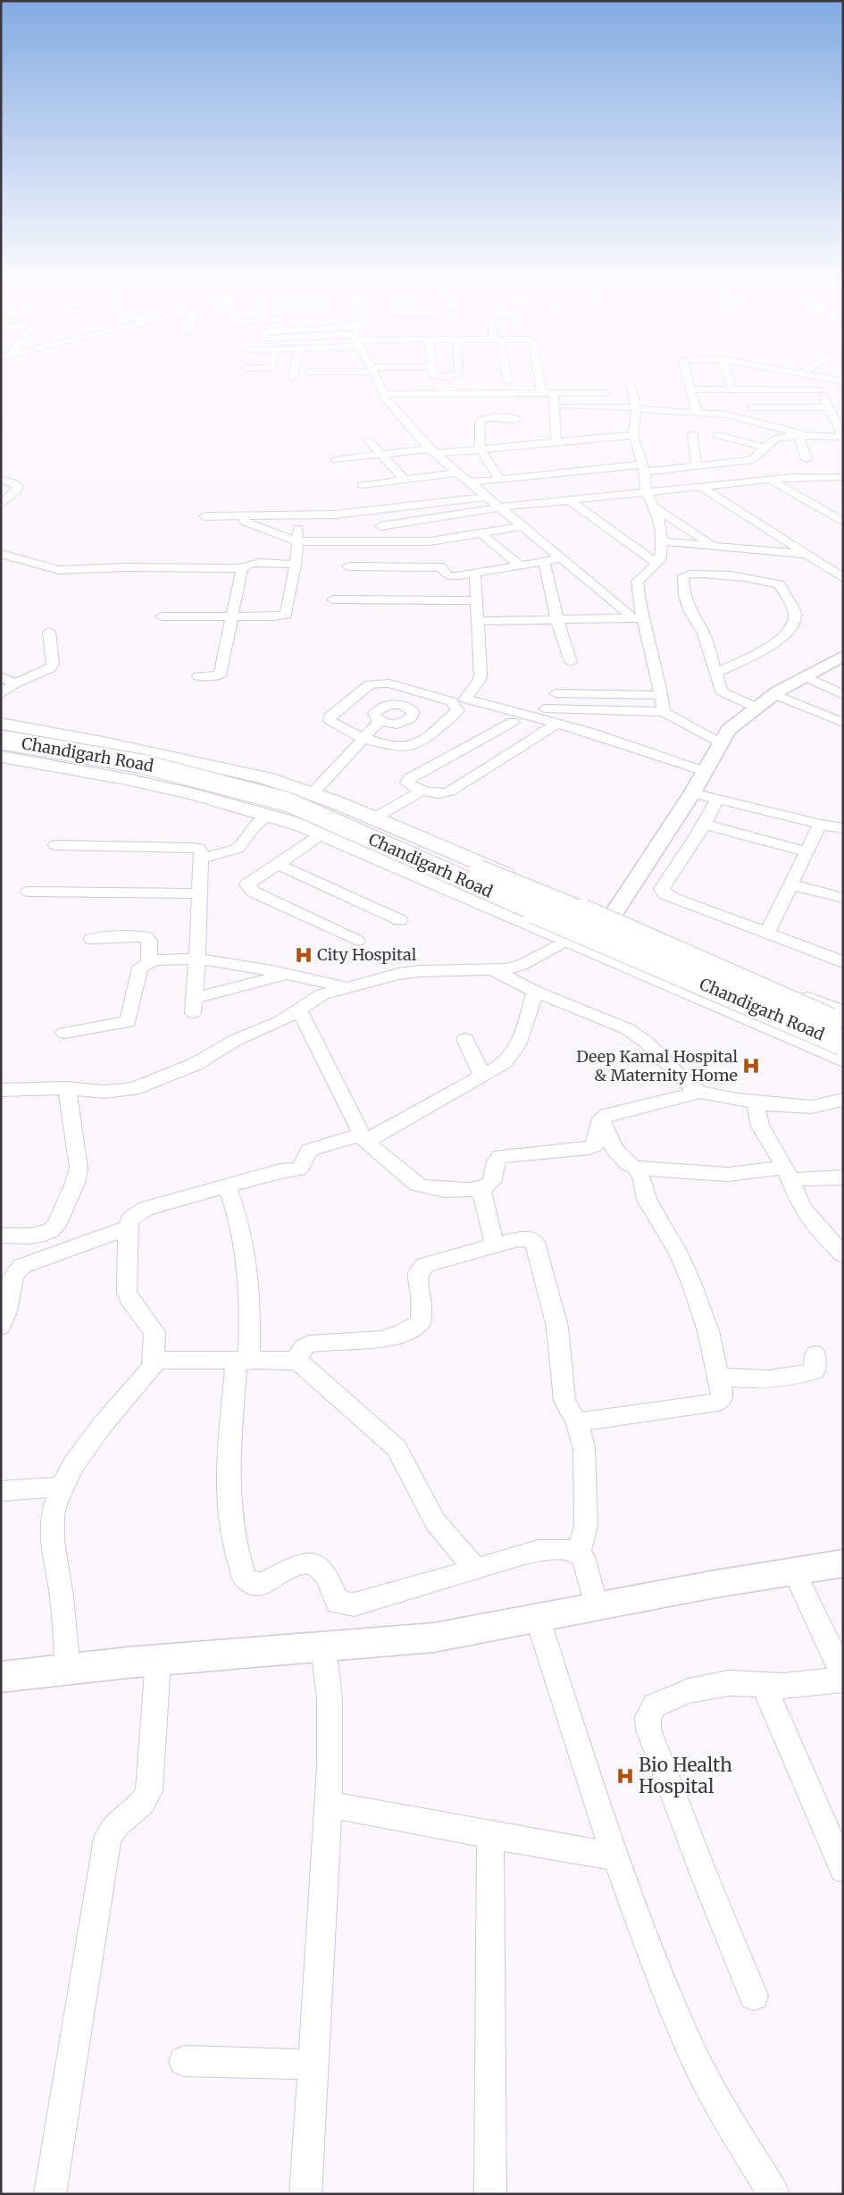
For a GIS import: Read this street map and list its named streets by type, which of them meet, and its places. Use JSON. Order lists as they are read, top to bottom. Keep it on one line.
{"streets":{"main road":["Chandigarh Road"]},"places":{"hospital":["City Hospital","Deep Kamal Hospital & Maternity Home","Bio Health Hospital"]}}
